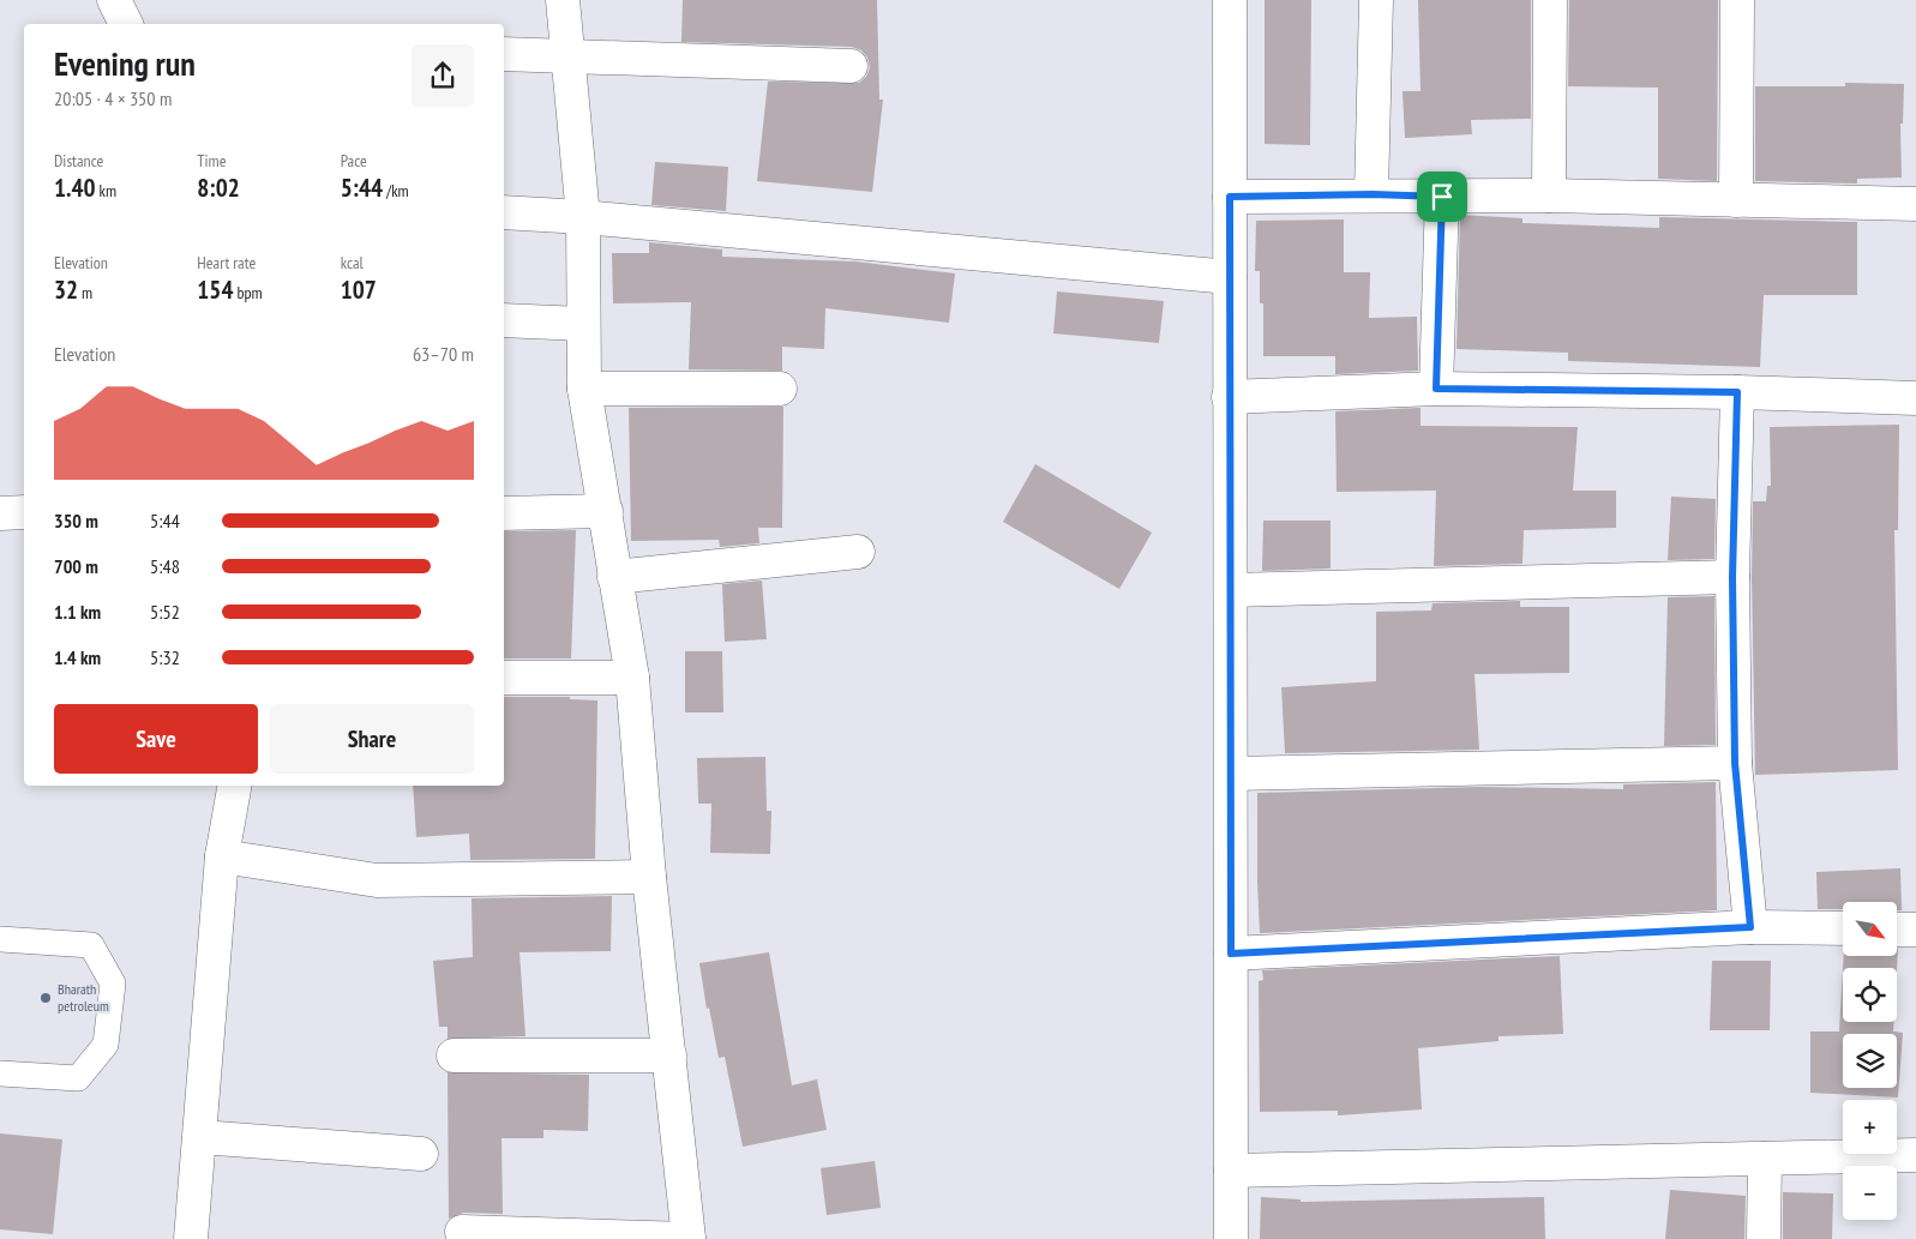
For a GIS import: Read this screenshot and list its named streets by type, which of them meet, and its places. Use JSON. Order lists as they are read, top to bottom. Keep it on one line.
{"places":["Bharath petroleum"],"north":"bottom right","page":{"heading":["Evening run","20:05 · 4 × 350 m"],"stats":[["Distance","1.40 km"],["Time","8:02"],["Pace","5:44 /km"],["Elevation","32 m"],["Heart rate","154 bpm"],["kcal","107"]],"chart":["Elevation","63–70 m"],"list":[{"name":"350 m","note":"5:44"},{"name":"700 m","note":"5:48"},{"name":"1.1 km","note":"5:52"},{"name":"1.4 km","note":"5:32"}],"buttons":["Save","Share"],"map_buttons":["+","−"]}}
